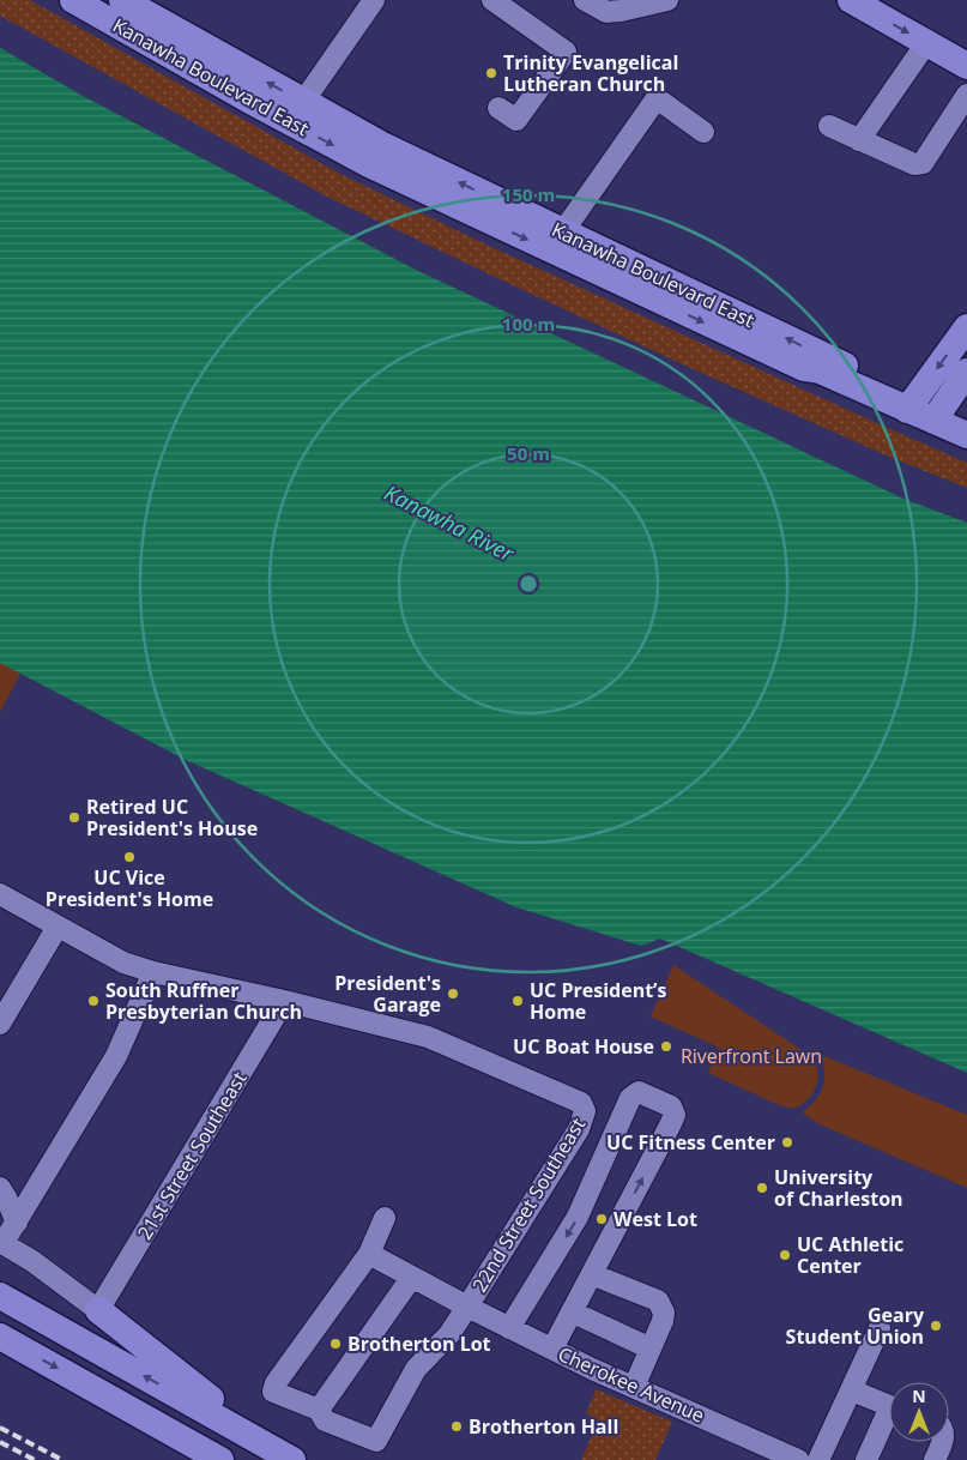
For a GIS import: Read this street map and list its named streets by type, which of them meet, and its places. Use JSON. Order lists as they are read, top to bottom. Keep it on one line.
{"streets":{"main road":["Kanawha Boulevard East"],"street":["21st Street Southeast","22nd Street Southeast","Cherokee Avenue"]},"crossings":[["21st Street Southeast","22nd Street Southeast"],["22nd Street Southeast","Cherokee Avenue"]],"water":["Kanawha River"],"parks":["Riverfront Lawn"],"places":["Trinity Evangelical Lutheran Church","Retired UC President's House","UC Vice President's Home","President's Garage","South Ruffner Presbyterian Church","UC President’s Home","UC Boat House","UC Fitness Center","University of Charleston","West Lot","UC Athletic Center","Geary Student Union","Brotherton Lot","Brotherton Hall"],"north":"top","rings":["150 m","100 m","50 m"]}
